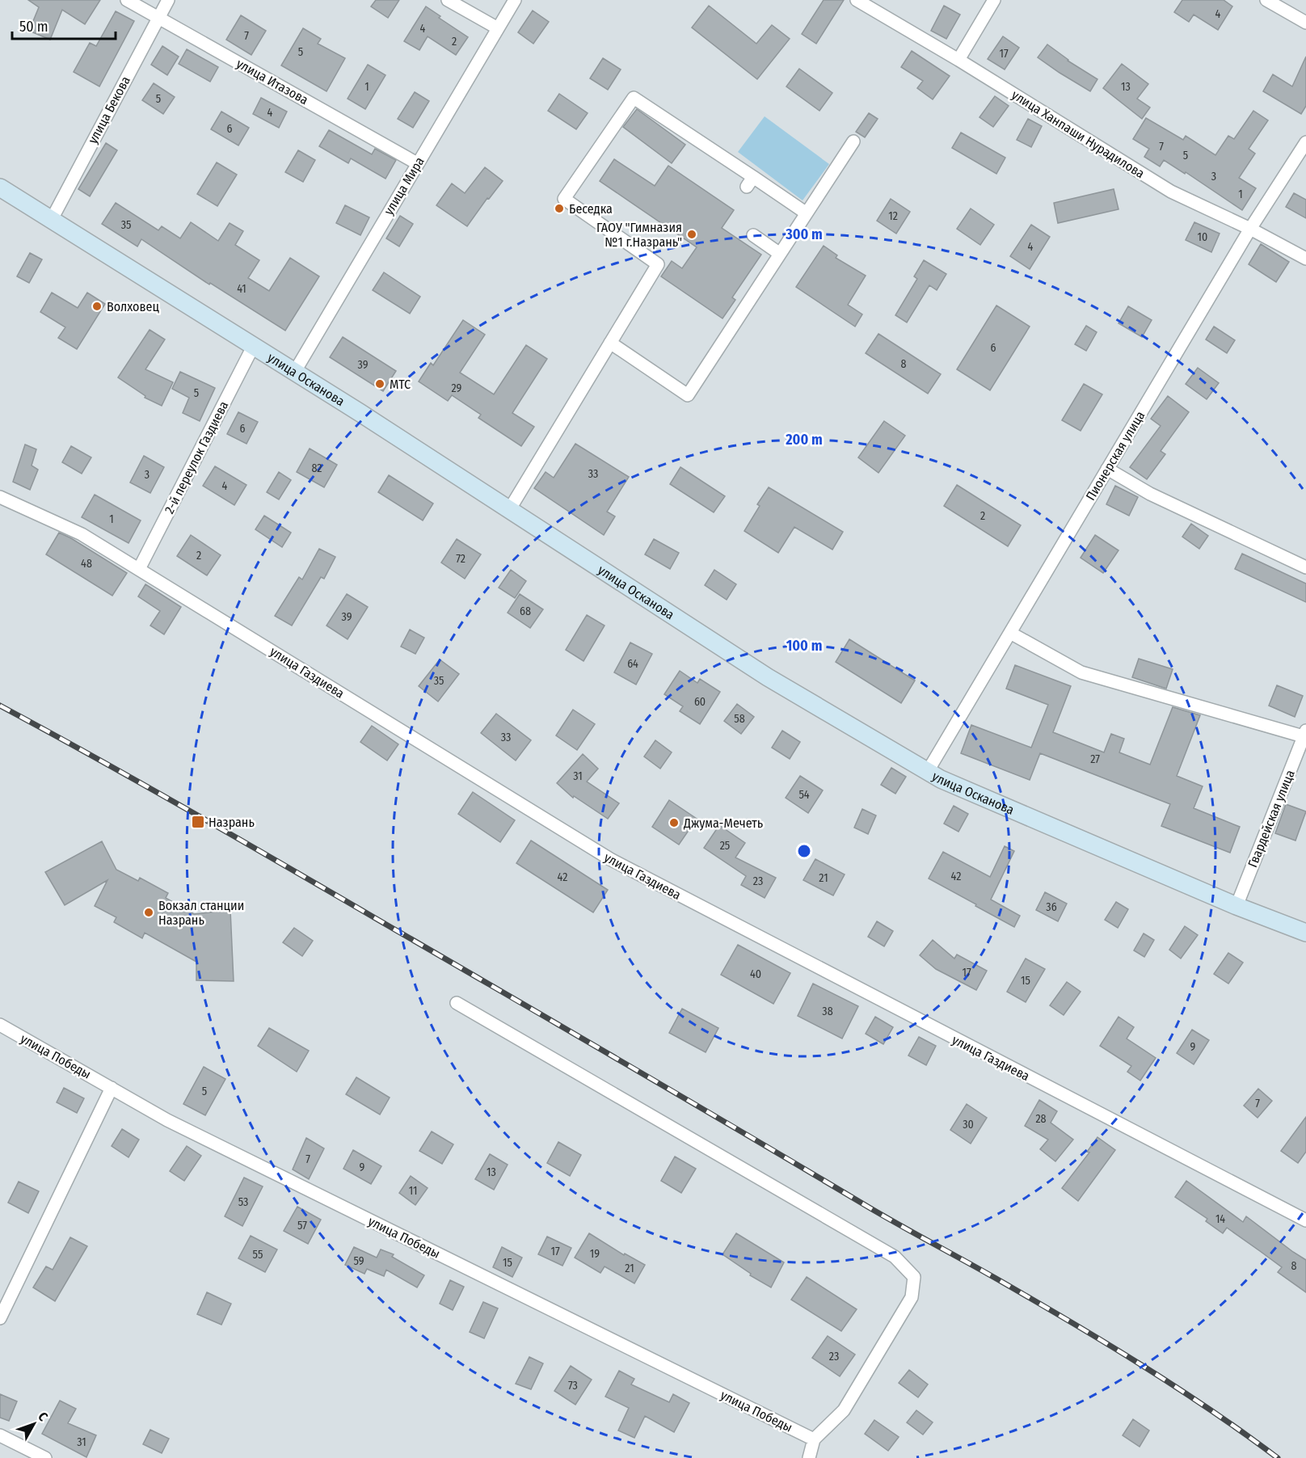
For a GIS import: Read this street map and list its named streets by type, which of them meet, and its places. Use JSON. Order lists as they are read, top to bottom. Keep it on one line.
{"streets":{"main road":["улица Осканова"],"street":["улица Итазова","улица Бекова","улица Ханпаши Нурадилова","улица Мира","Пионерская улица","2-й переулок Газдиева","улица Газдиева","Гвардейская улица","улица Победы"]},"crossings":[["улица Итазова","улица Бекова"],["улица Итазова","улица Мира"],["улица Бекова","улица Осканова"],["улица Ханпаши Нурадилова","Пионерская улица"],["улица Мира","улица Осканова"],["улица Осканова","Пионерская улица"],["улица Осканова","2-й переулок Газдиева"],["улица Осканова","Гвардейская улица"],["2-й переулок Газдиева","улица Газдиева"]],"places":{"other":["Беседка","ГАОУ \"Гимназия №1 г.Назрань\"","Волховец","МТС","Джума-Мечеть","Вокзал станции Назрань"],"transit":["Назрань"]},"house_numbers":["4","4","7","2","5","17","1","13","5","4","6","7","5","3","1","12","35","10","4","41","6","8","39","29","5","6","82","33","3","4","2","1","2","72","48","68","39","64","35","60","58","33","27","31","54","25","42","42","21","23","36","17","40","15","38","9","5","7","28","30","7","9","13","11","53","14","57","17","19","55","59","15","8","21","23","73","31"],"scale_bar":"50 m","north":"top right","rings":["300 m","200 m","100 m"]}
